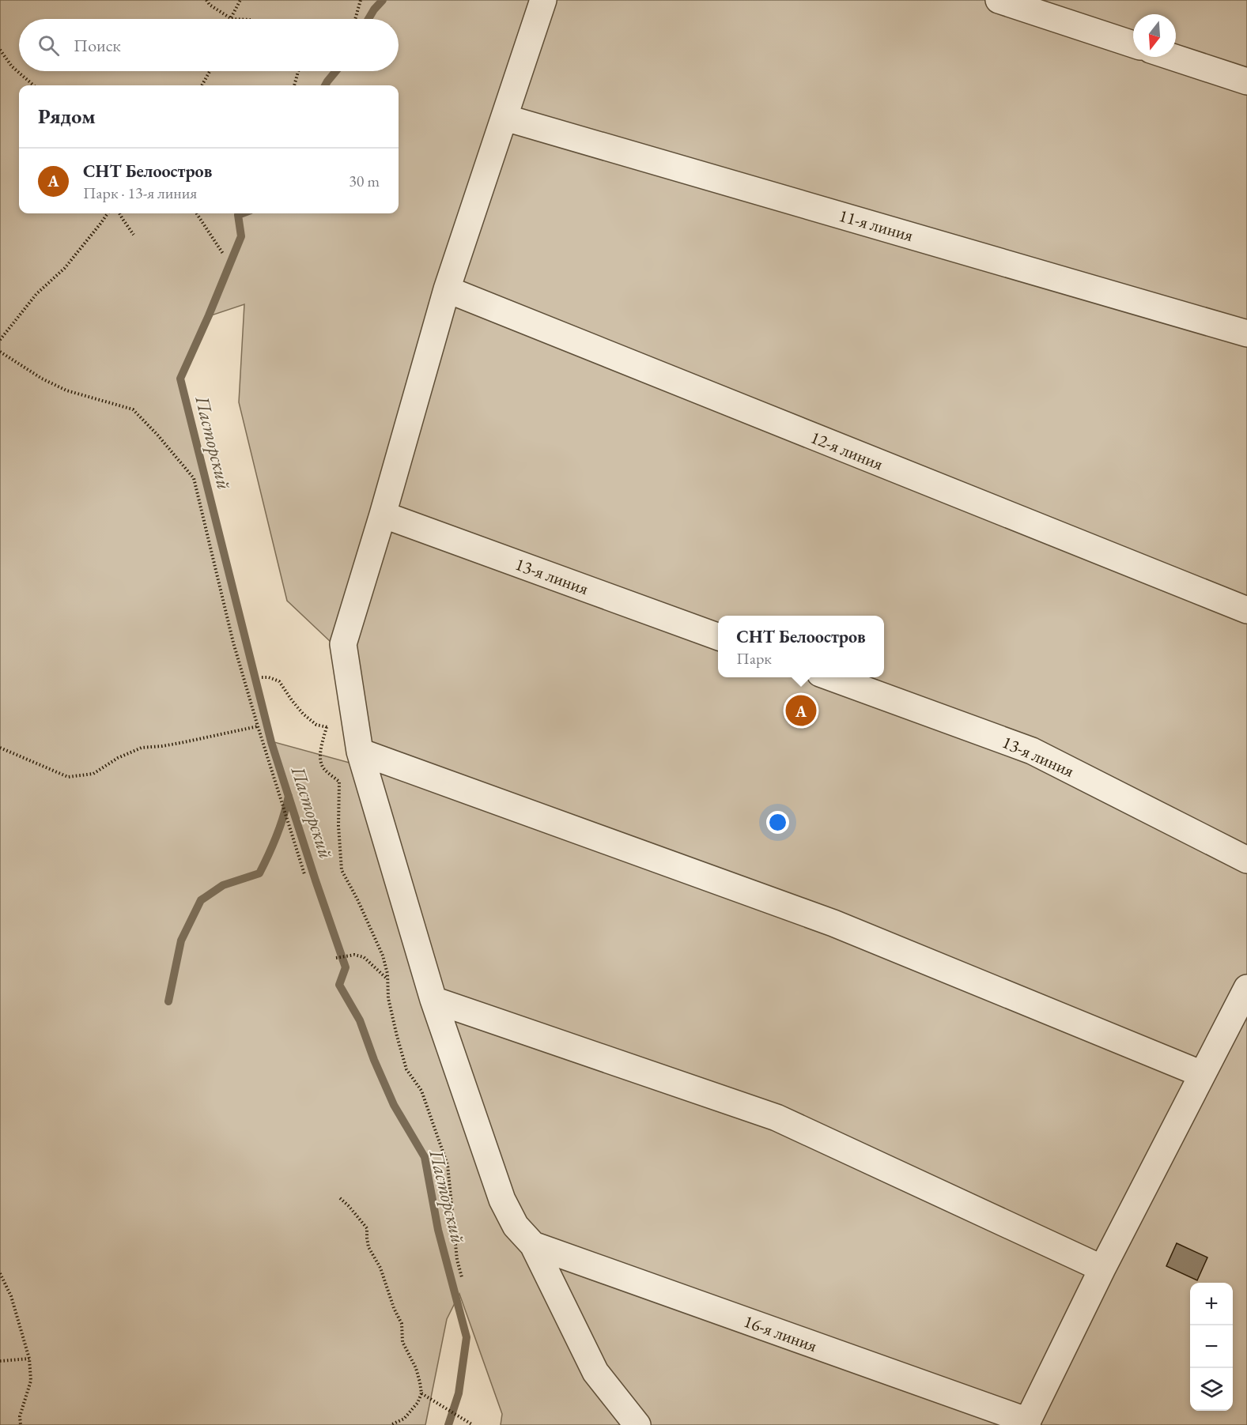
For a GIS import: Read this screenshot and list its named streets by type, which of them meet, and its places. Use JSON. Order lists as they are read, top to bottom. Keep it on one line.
{"streets":{"street":["11-я линия","12-я линия","13-я линия","16-я линия"]},"water":["Пасторский"],"north":"bottom","page":{"search":"Поиск","heading":"Рядом","list":[{"mark":"A","name":"СНТ Белоостров","note":"Парк · 13-я линия","value":"30 m"}],"popup":["СНТ Белоостров","Парк"],"pins":"A","map_buttons":["+","−"]}}
